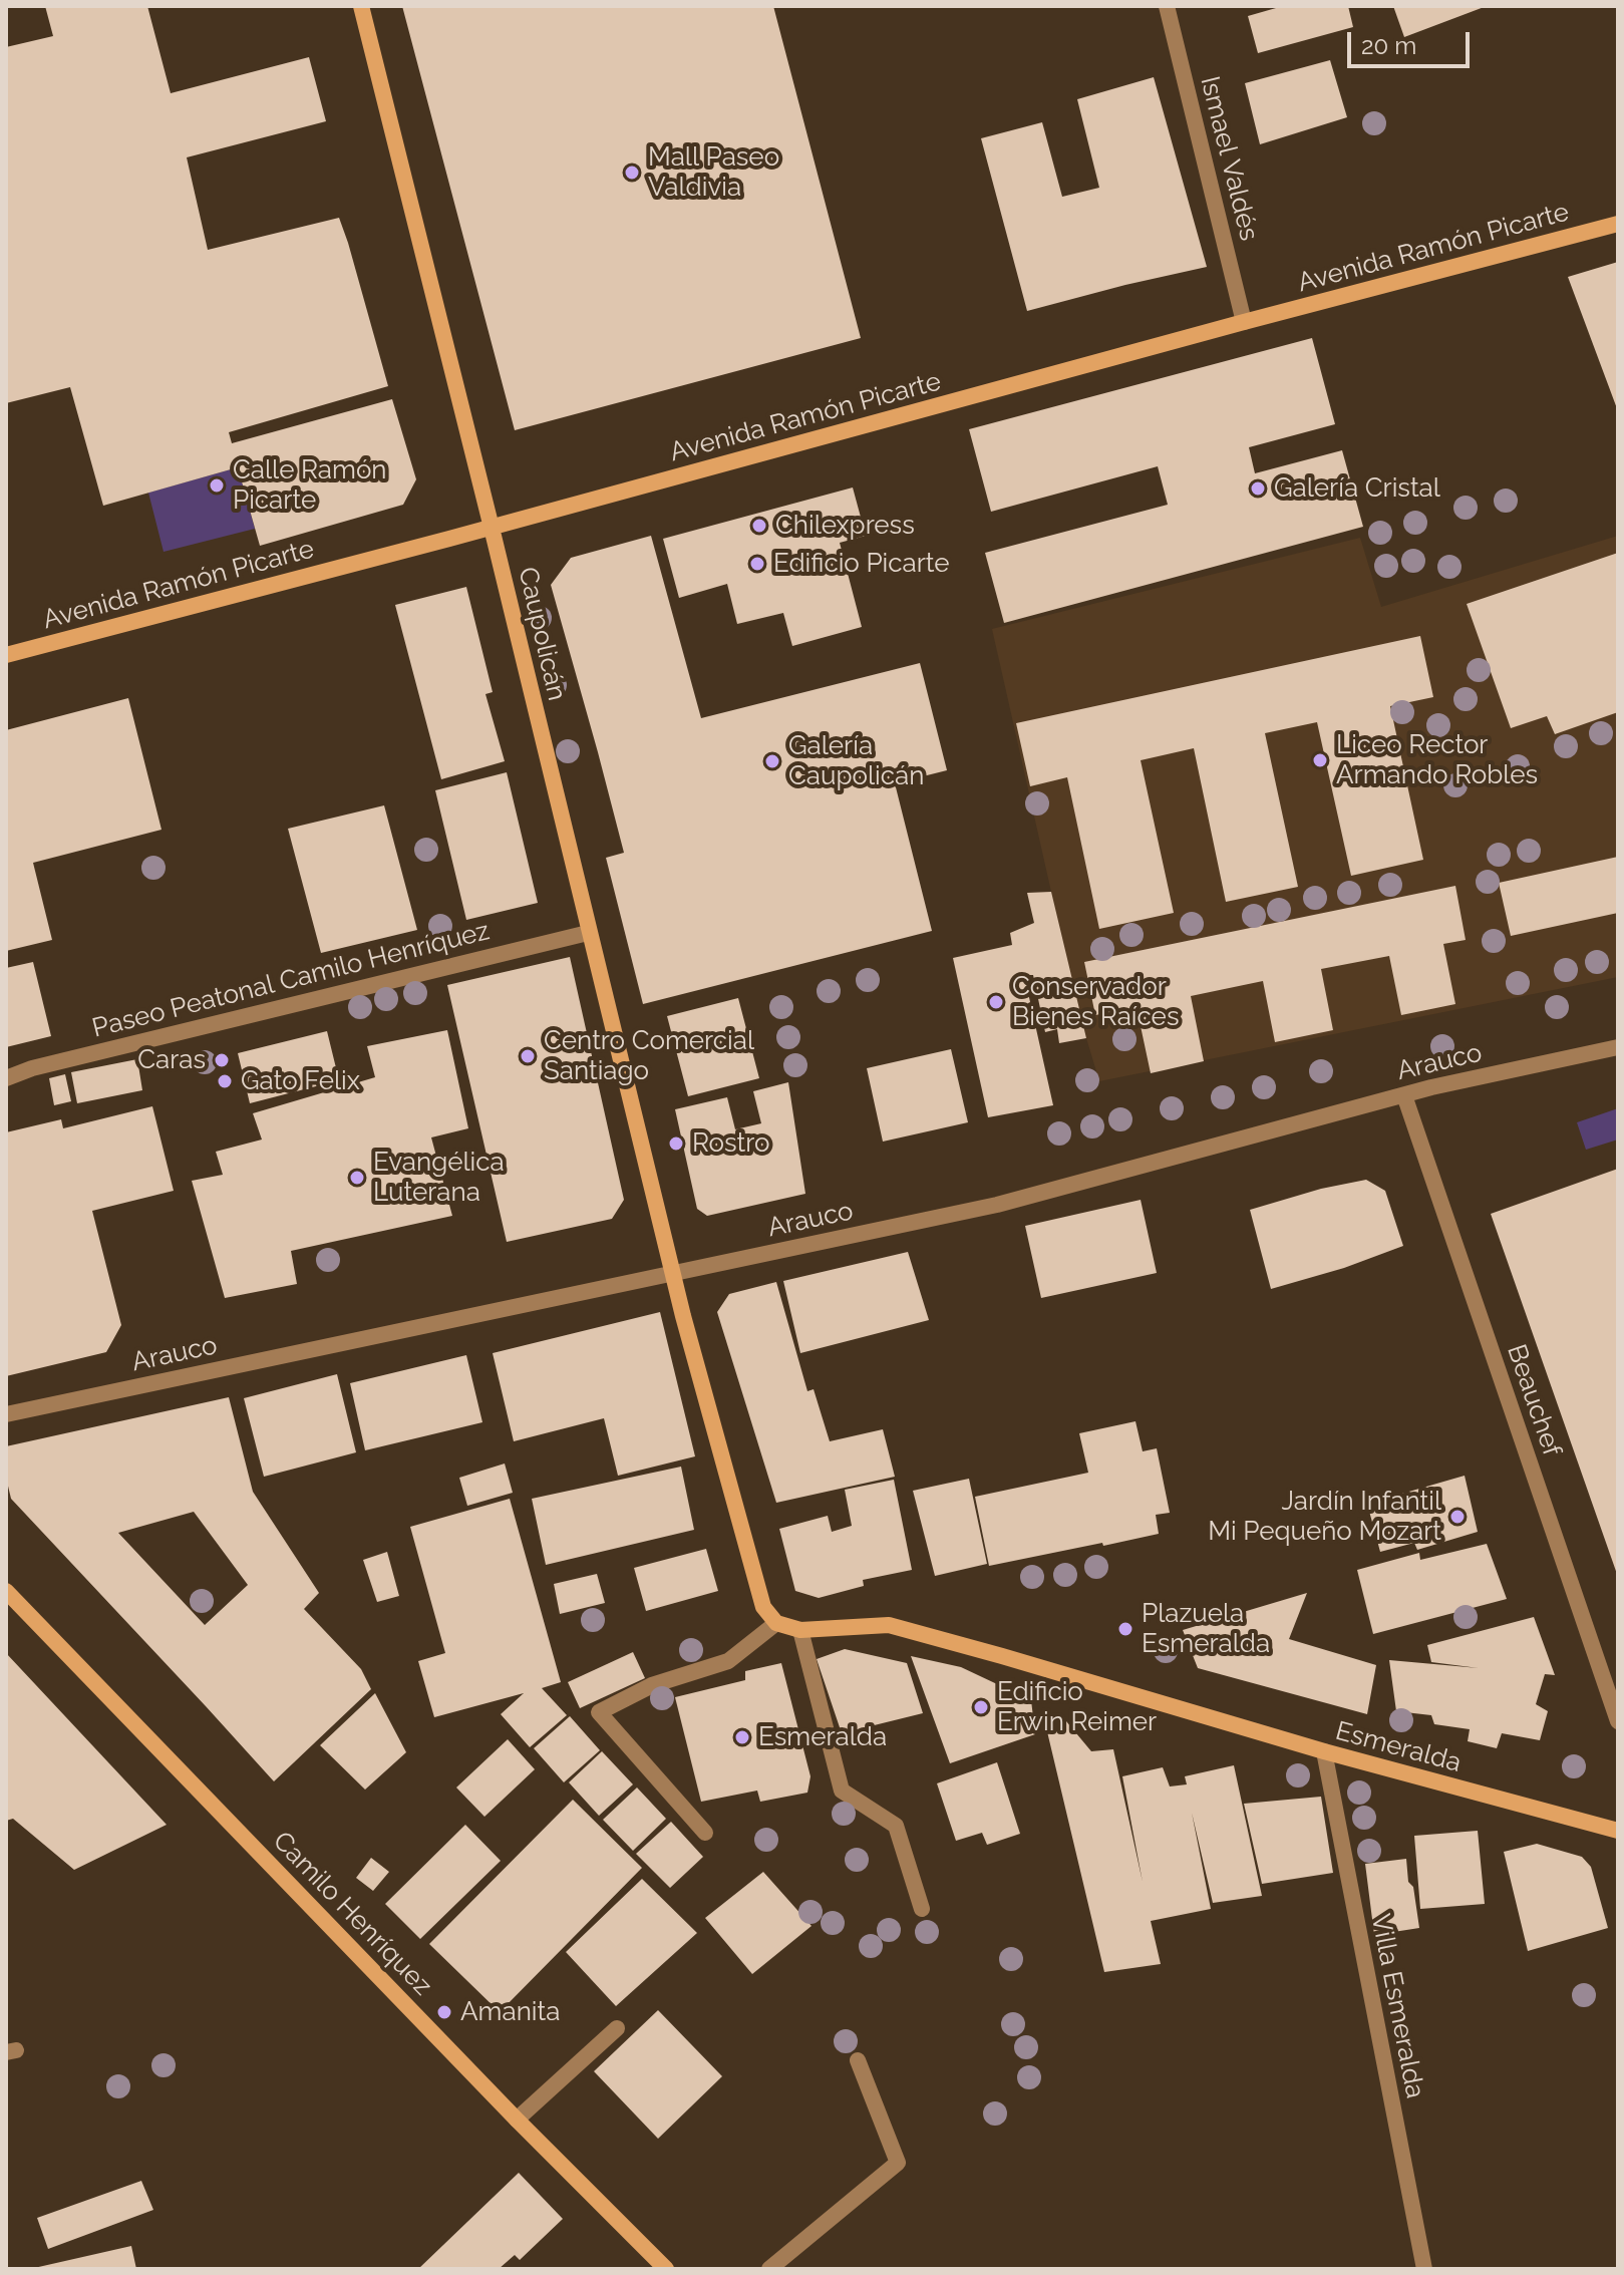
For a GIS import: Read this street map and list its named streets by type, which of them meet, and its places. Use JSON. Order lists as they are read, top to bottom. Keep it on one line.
{"streets":{"street":["Ismael Valdés","Avenida Ramón Picarte","Caupolicán","Paseo Peatonal Camilo Henríquez","Arauco","Beauchef","Esmeralda","Camilo Henríquez","Villa Esmeralda"]},"crossings":[["Ismael Valdés","Avenida Ramón Picarte"],["Avenida Ramón Picarte","Caupolicán"],["Caupolicán","Paseo Peatonal Camilo Henríquez"],["Caupolicán","Arauco"],["Arauco","Beauchef"],["Esmeralda","Villa Esmeralda"]],"places":["Mall Paseo Valdivia","Calle Ramón Picarte","Galería Cristal","Chilexpress","Edificio Picarte","Liceo Rector Armando Robles","Galería Caupolicán","Conservador Bienes Raíces","Centro Comercial Santiago","Caras","Gato Felix","Rostro","Evangélica Luterana","Jardín Infantil Mi Pequeño Mozart","Plazuela Esmeralda","Edificio Erwin Reimer","Esmeralda","Amanita"],"scale_bar":"20 m"}
